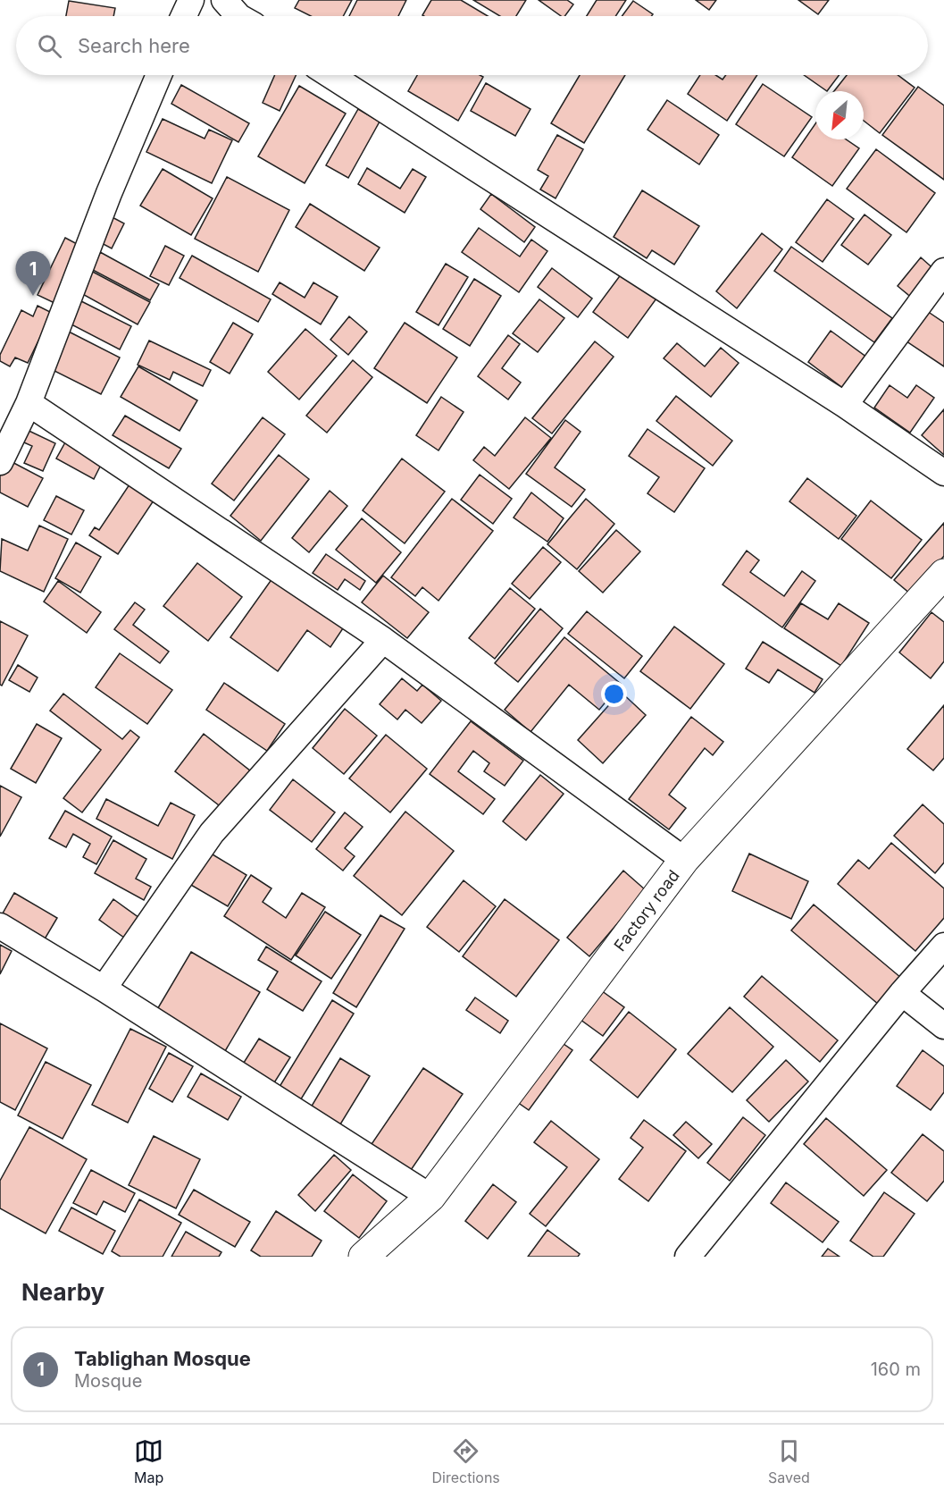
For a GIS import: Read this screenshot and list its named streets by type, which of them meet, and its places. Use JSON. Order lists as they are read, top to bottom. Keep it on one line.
{"streets":{"street":["Factory road"]},"north":"bottom left","page":{"search":"Search here","pins":"1","heading":"Nearby","list":[{"mark":"1","name":"Tablighan Mosque","note":"Mosque","value":"160 m"}],"nav":["Map","Directions","Saved"]}}
